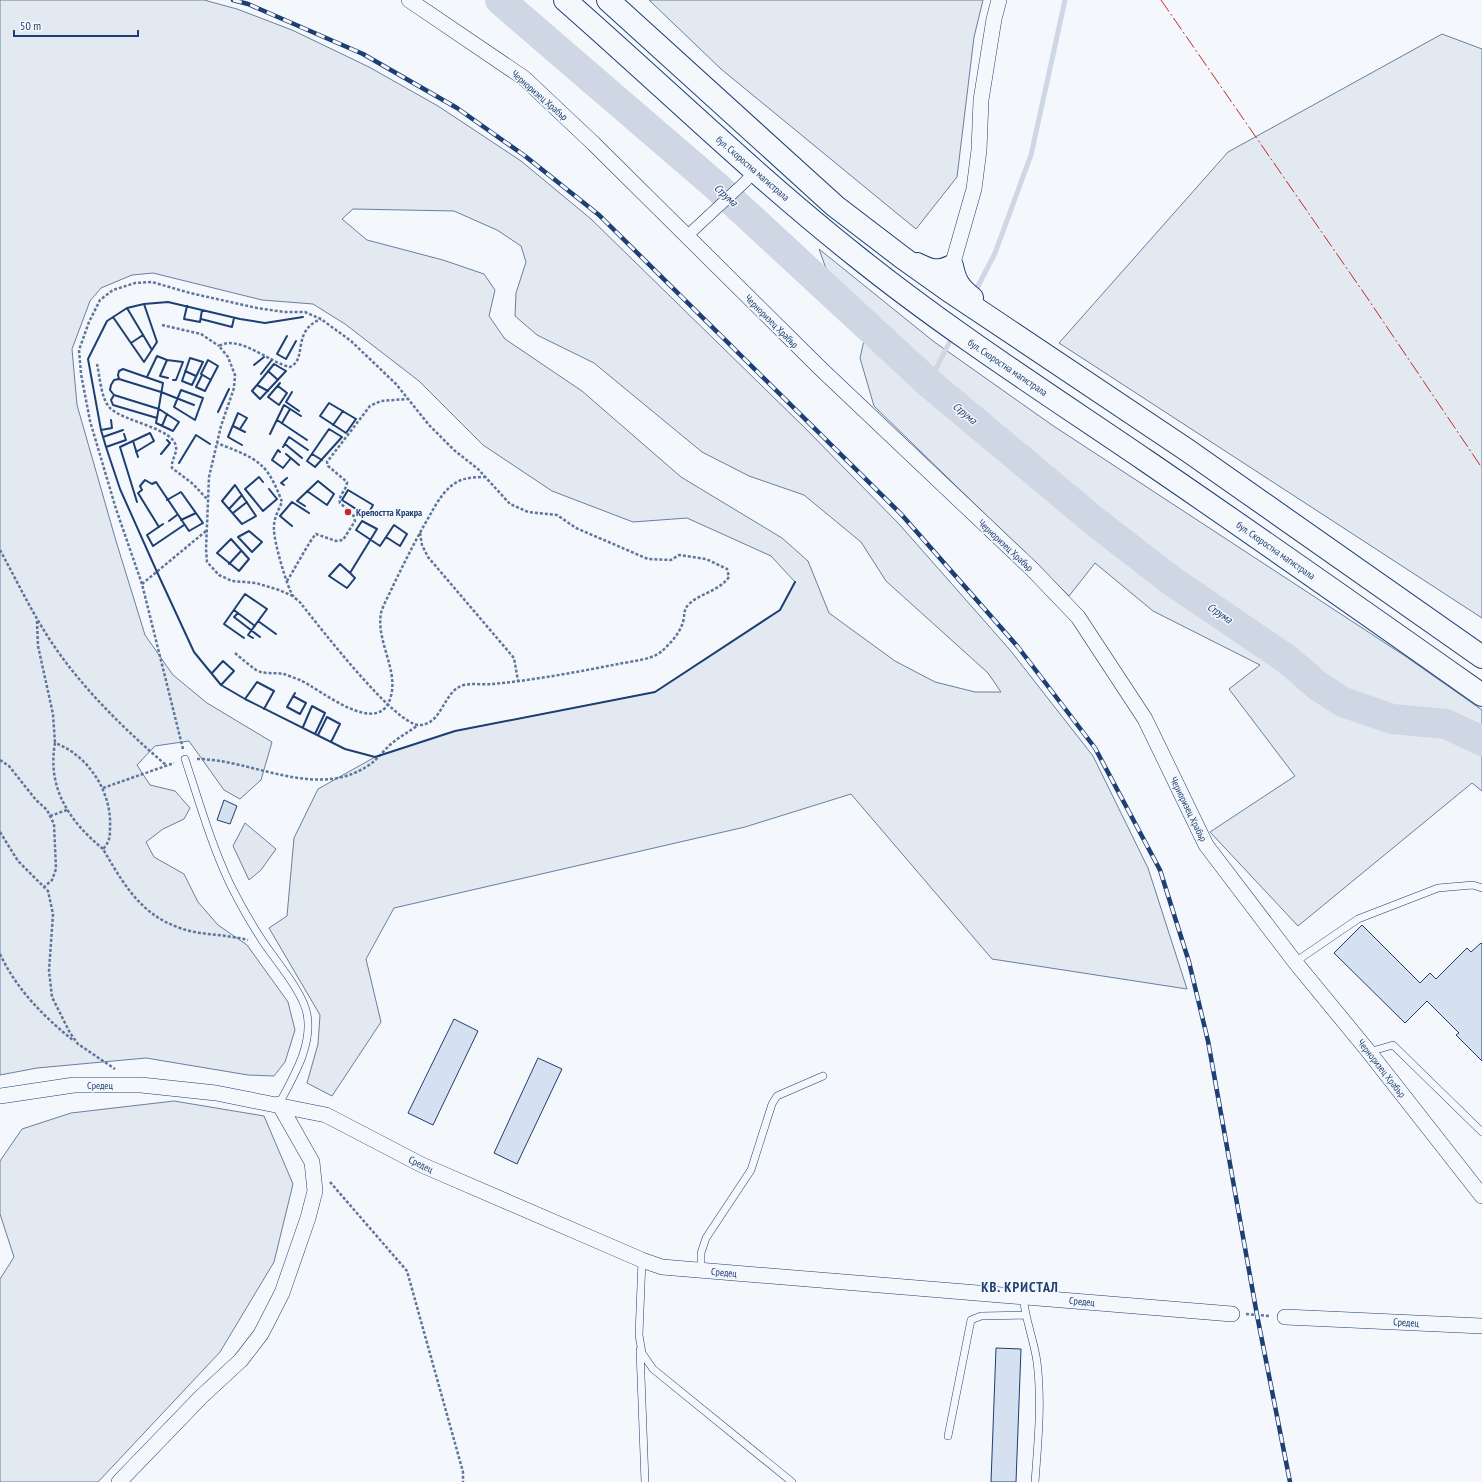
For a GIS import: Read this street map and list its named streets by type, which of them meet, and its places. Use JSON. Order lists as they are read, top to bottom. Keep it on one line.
{"streets":{"highway":["бул. Скоростна магистрала"],"street":["Черноризец Храбър","Средец"]},"districts":["КВ. КРИСТАЛ"],"water":["Струма"],"places":["Крепостта Кракра"],"scale_bar":"50 m"}
